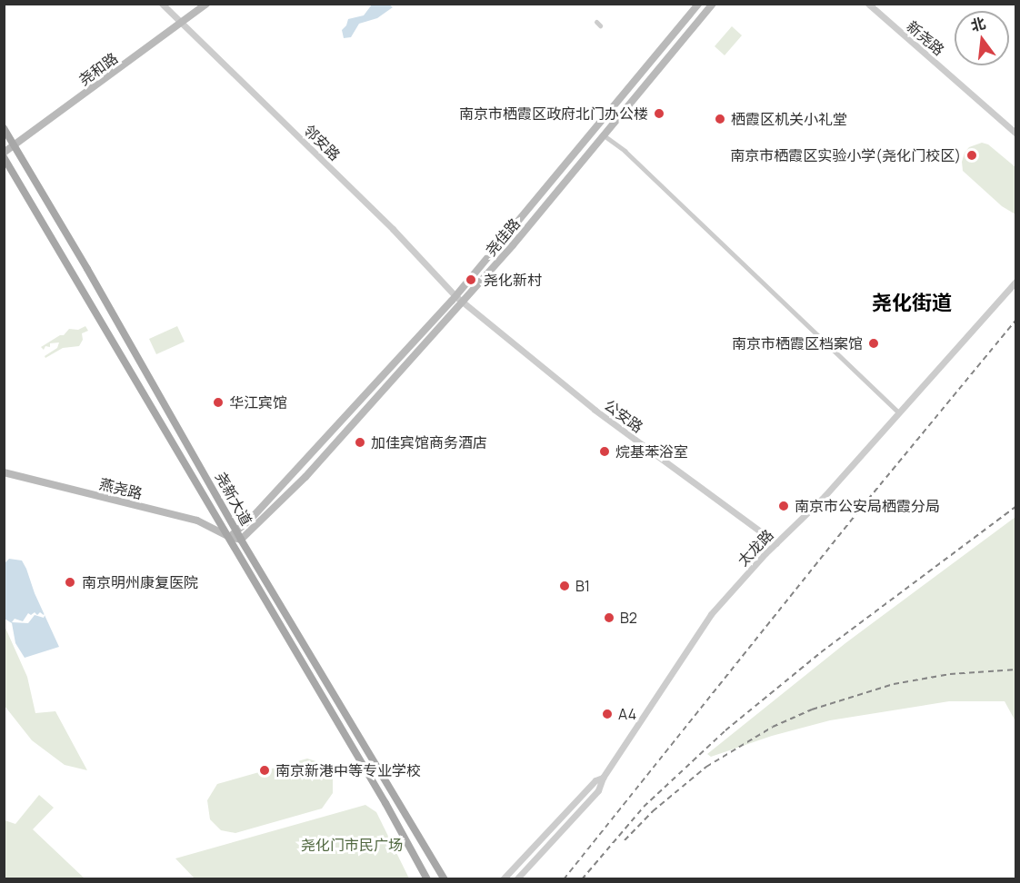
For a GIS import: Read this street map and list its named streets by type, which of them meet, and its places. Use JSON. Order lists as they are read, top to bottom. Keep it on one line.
{"streets":{"main road":["尧和路","尧佳路","燕尧路","尧新大道"],"street":["新尧路","邻安路","公安路","太龙路"]},"crossings":[["尧和路","邻安路"],["尧和路","尧新大道"],["邻安路","尧佳路"],["邻安路","公安路"],["尧佳路","公安路"],["尧佳路","燕尧路"],["尧佳路","尧新大道"],["公安路","太龙路"],["燕尧路","尧新大道"]],"districts":["尧化街道"],"parks":["尧化门市民广场"],"places":["南京市栖霞区政府北门办公楼","栖霞区机关小礼堂","南京市栖霞区实验小学(尧化门校区)","尧化新村","南京市栖霞区档案馆","华江宾馆","加佳宾馆商务酒店","烷基苯浴室","南京市公安局栖霞分局","南京明州康复医院","B1","B2","A4","南京新港中等专业学校"],"north":"top"}
